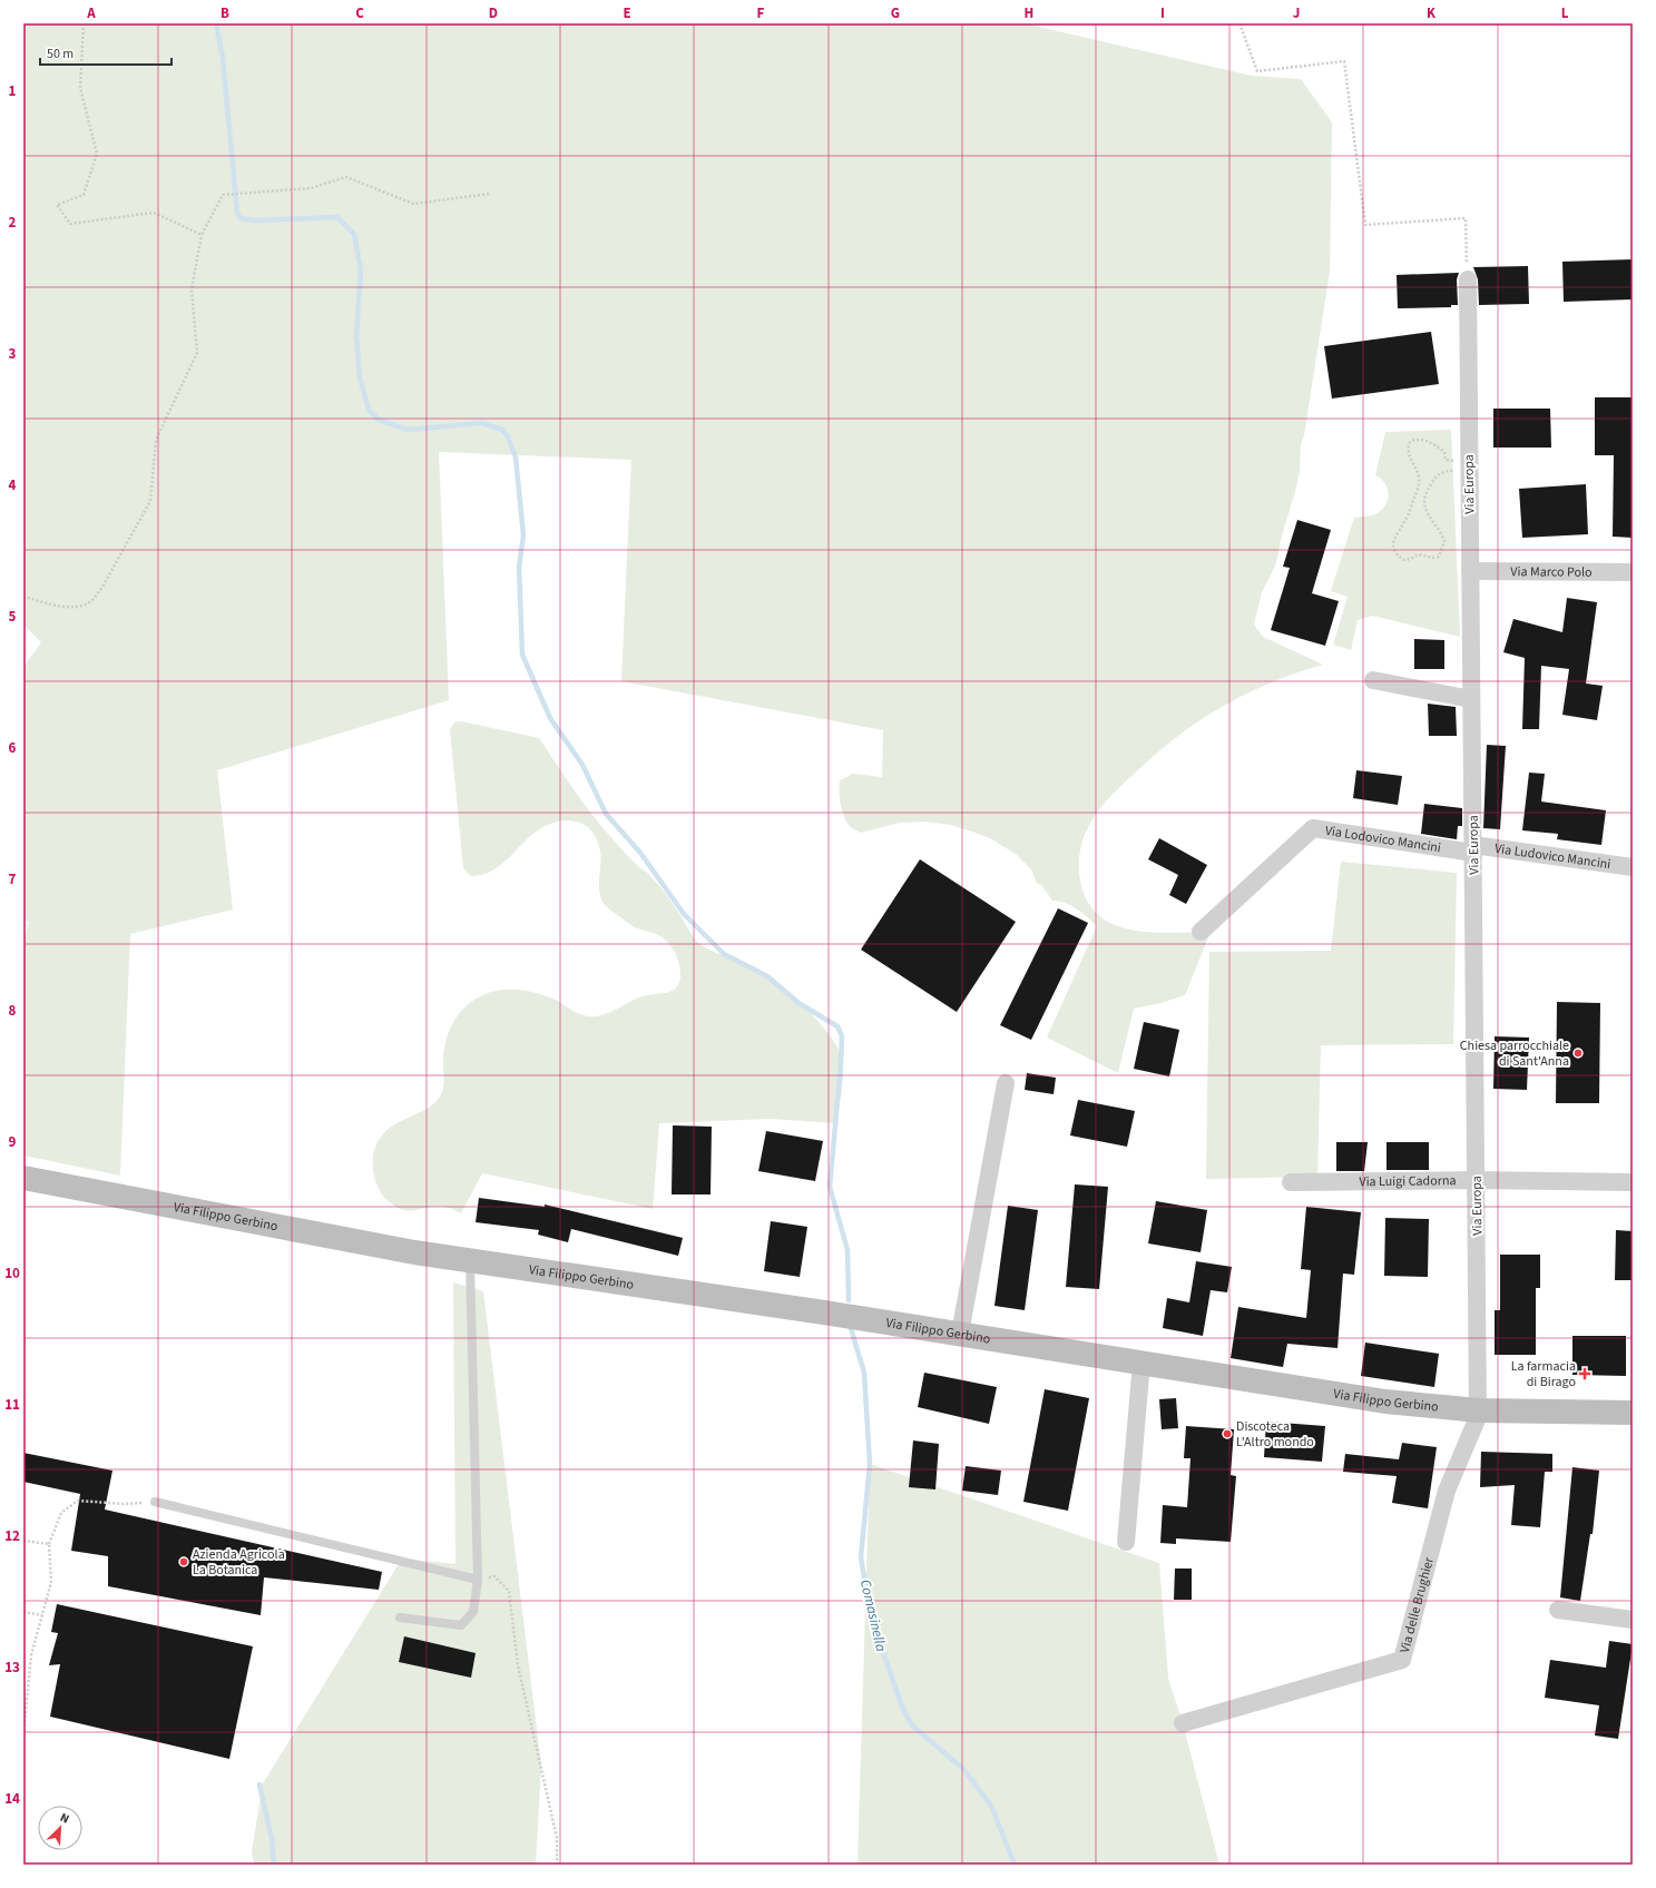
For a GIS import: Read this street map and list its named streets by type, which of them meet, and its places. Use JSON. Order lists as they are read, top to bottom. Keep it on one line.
{"streets":{"street":["Via Europa","Via Marco Polo","Via Lodovico Mancini","Via Ludovico Mancini","Via Luigi Cadorna","Via Filippo Gerbino","Via delle Brughier"]},"crossings":[["Via Europa","Via Marco Polo"],["Via Europa","Via Lodovico Mancini"],["Via Europa","Via Ludovico Mancini"],["Via Europa","Via Luigi Cadorna"],["Via Europa","Via Filippo Gerbino"],["Via Europa","Via delle Brughier"],["Via Lodovico Mancini","Via Ludovico Mancini"],["Via Filippo Gerbino","Via delle Brughier"]],"water":["Comasinella"],"places":{"other":["Chiesa parrocchiale di Sant'Anna","Discoteca L'Altro mondo","Azienda Agricola La Botanica"],"health":["La farmacia di Birago"]},"scale_bar":"50 m","north":"top right","grid":{"columns":["A","B","C","D","E","F","G","H","I","J","K","L"],"rows":["1","2","3","4","5","6","7","8","9","10","11","12","13","14"]}}
